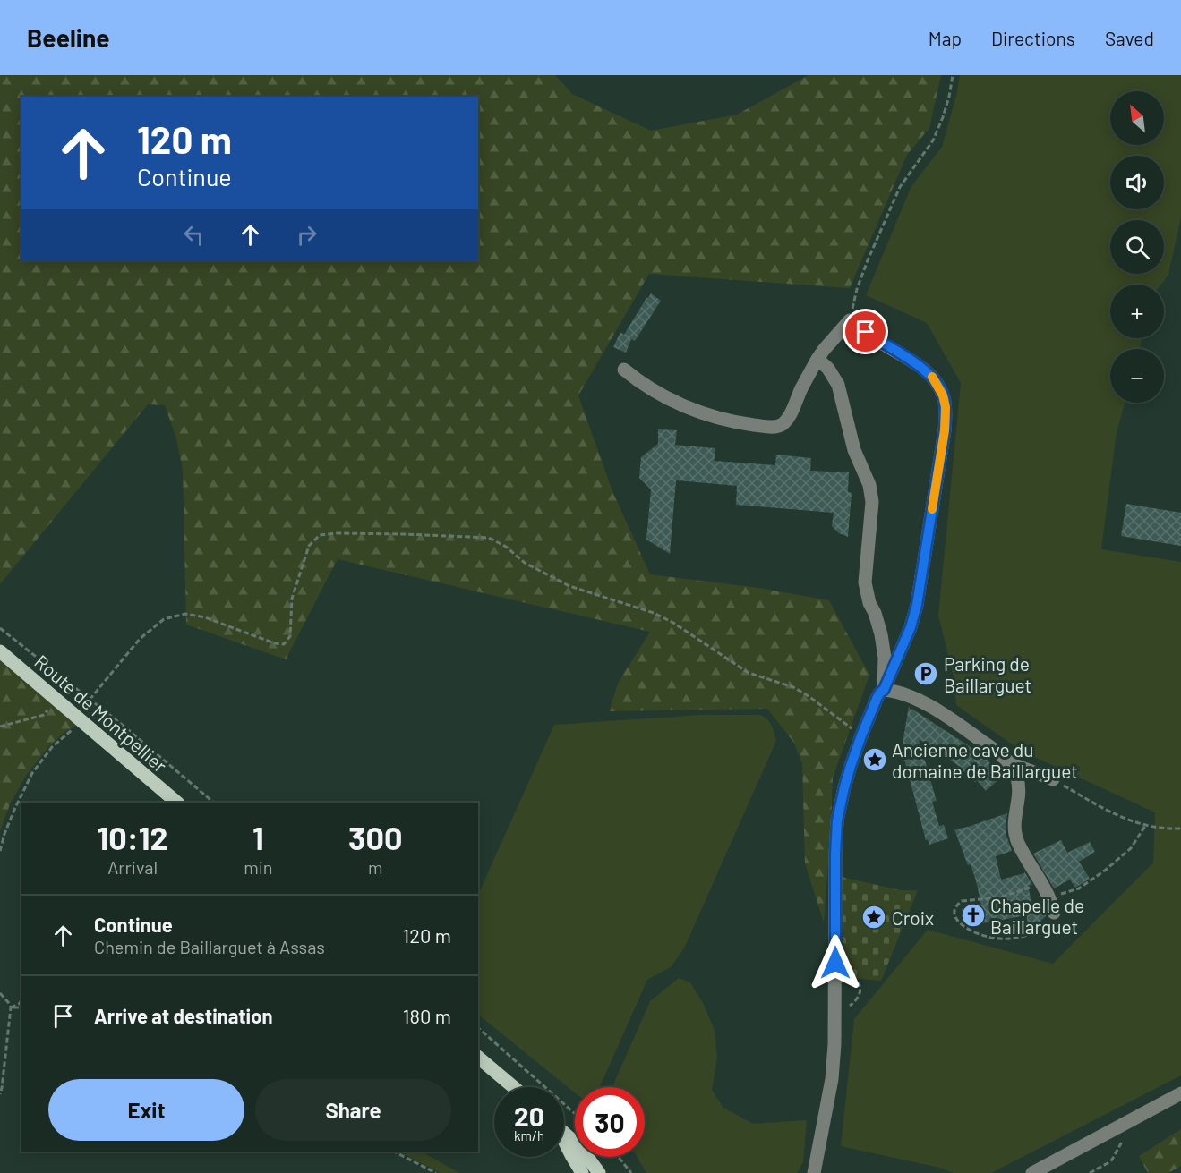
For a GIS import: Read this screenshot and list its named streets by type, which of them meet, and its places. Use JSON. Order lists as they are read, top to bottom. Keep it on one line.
{"streets":{"main road":["Route de Montpellier"]},"places":{"parking":["Parking de Baillarguet"],"place":["Ancienne cave du domaine de Baillarguet","Croix"],"church":["Chapelle de Baillarguet"]},"north":"top left","page":{"header":"Beeline","nav":["Map","Directions","Saved"],"map_buttons":["+","−"],"turn":["120 m","Continue"],"eta":["10:12","Arrival","1","min","300","m"],"list":[{"name":"Continue","note":"Chemin de Baillarguet à Assas","value":"120 m"},{"name":"Arrive at destination","value":"180 m"}],"buttons":["Exit","Share"],"speed":"20 km/h","limit":"30"}}
